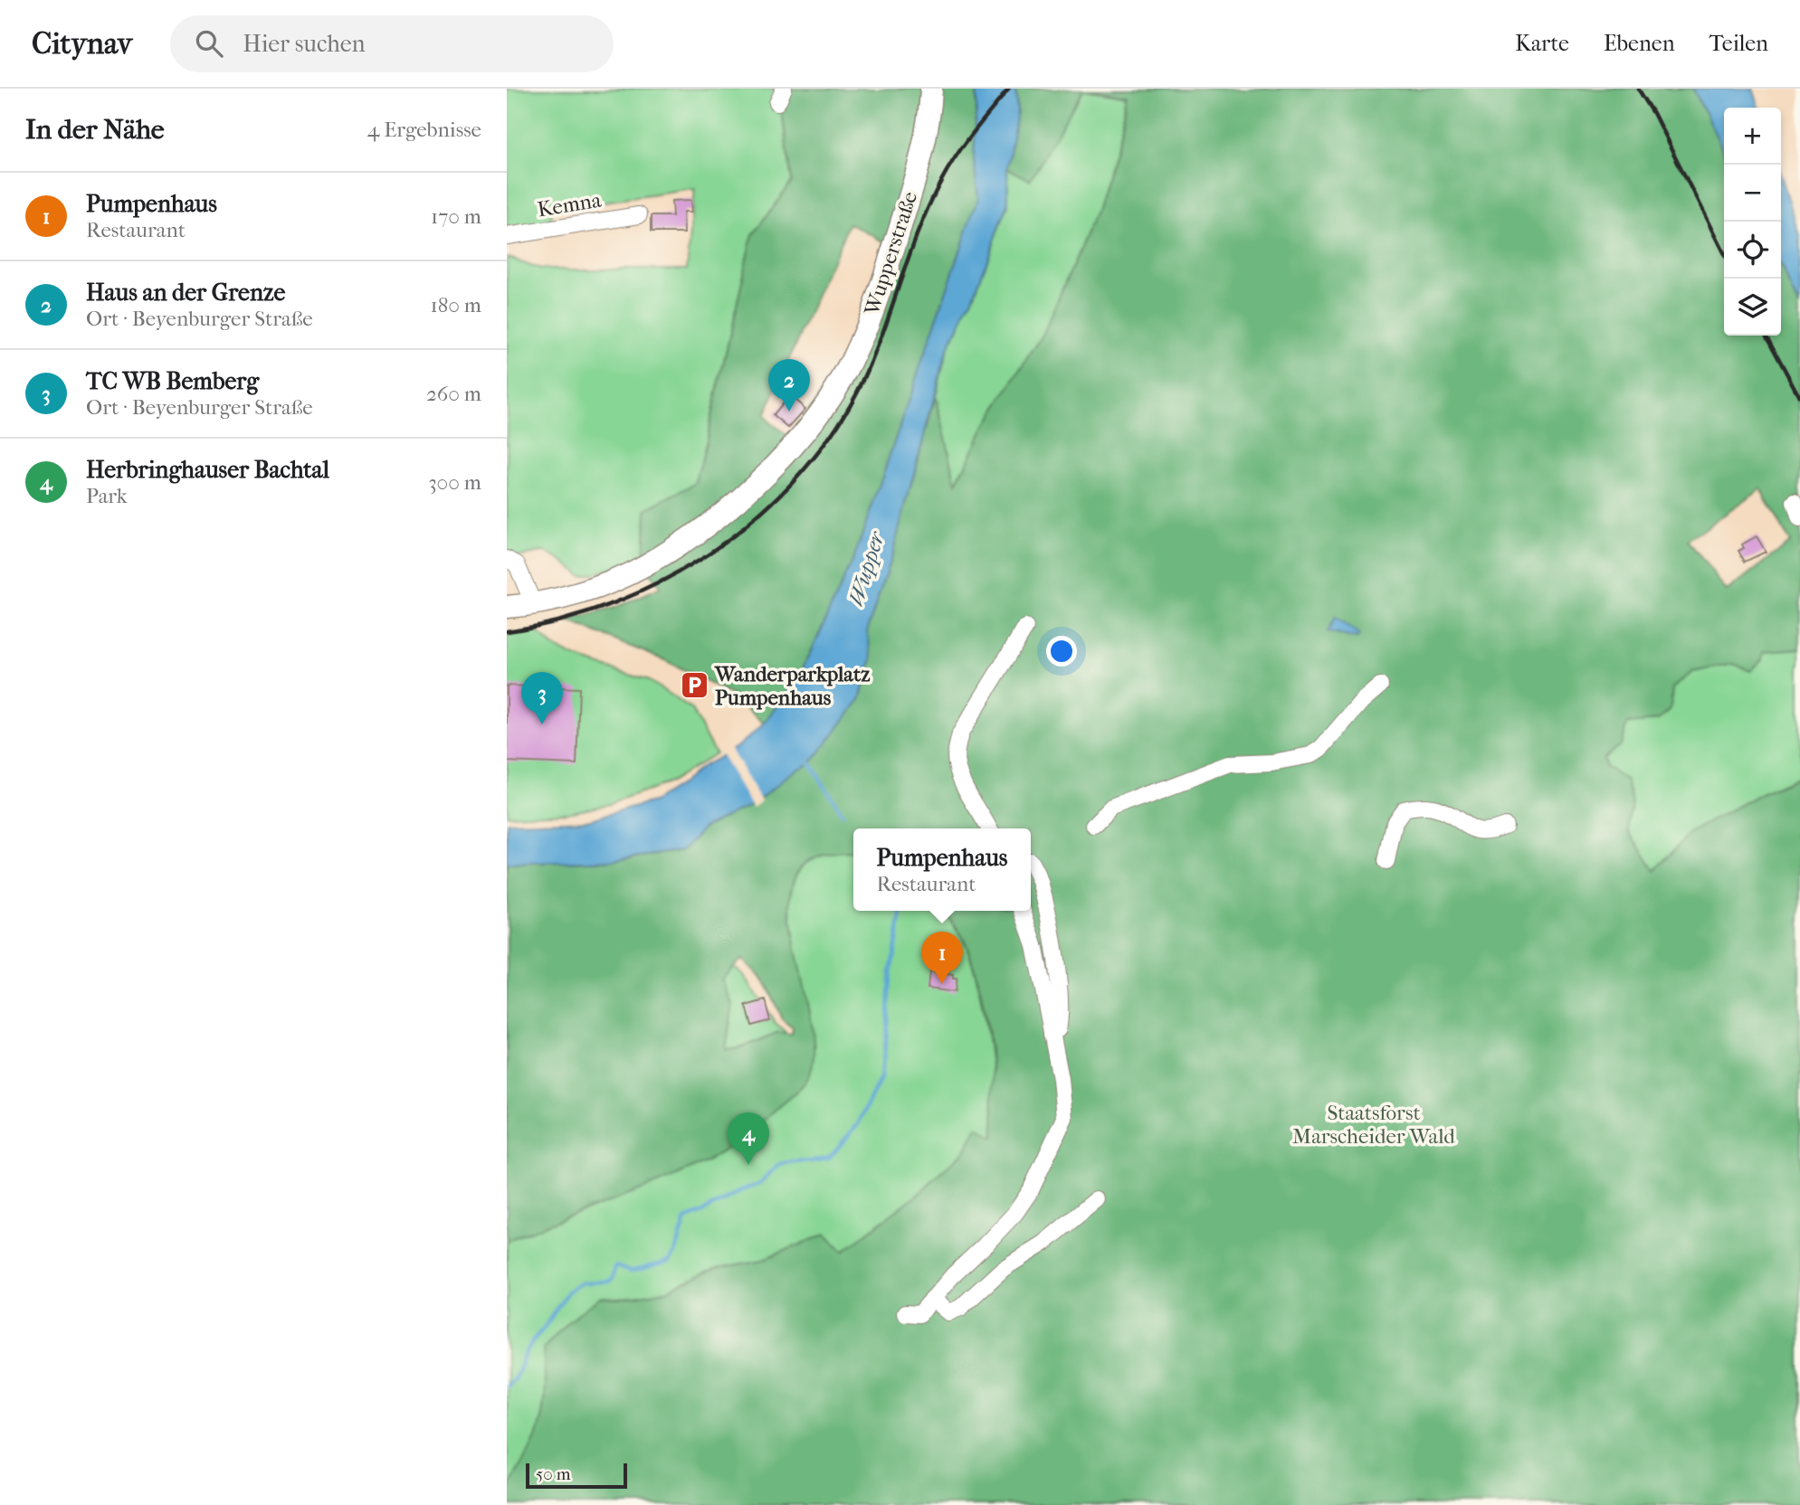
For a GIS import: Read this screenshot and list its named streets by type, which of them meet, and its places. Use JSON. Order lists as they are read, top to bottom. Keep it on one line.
{"streets":{"main road":["Wupperstraße"],"street":["Kemna"]},"water":["Wupper"],"parks":["Staatsforst Marscheider Wald"],"places":{"parking":["Wanderparkplatz Pumpenhaus"]},"scale_bar":"50 m","page":{"header":"Citynav","search":"Hier suchen","nav":["Karte","Ebenen","Teilen"],"heading":["In der Nähe","4 Ergebnisse"],"map_buttons":["+","−"],"list":[{"mark":"1","name":"Pumpenhaus","note":"Restaurant","value":"170 m"},{"mark":"2","name":"Haus an der Grenze","note":"Ort · Beyenburger Straße","value":"180 m"},{"mark":"3","name":"TC WB Bemberg","note":"Ort · Beyenburger Straße","value":"260 m"},{"mark":"4","name":"Herbringhauser Bachtal","note":"Park","value":"300 m"}],"pins":["2","3","1","4"],"popup":["Pumpenhaus","Restaurant"],"scale":"50 m"}}
